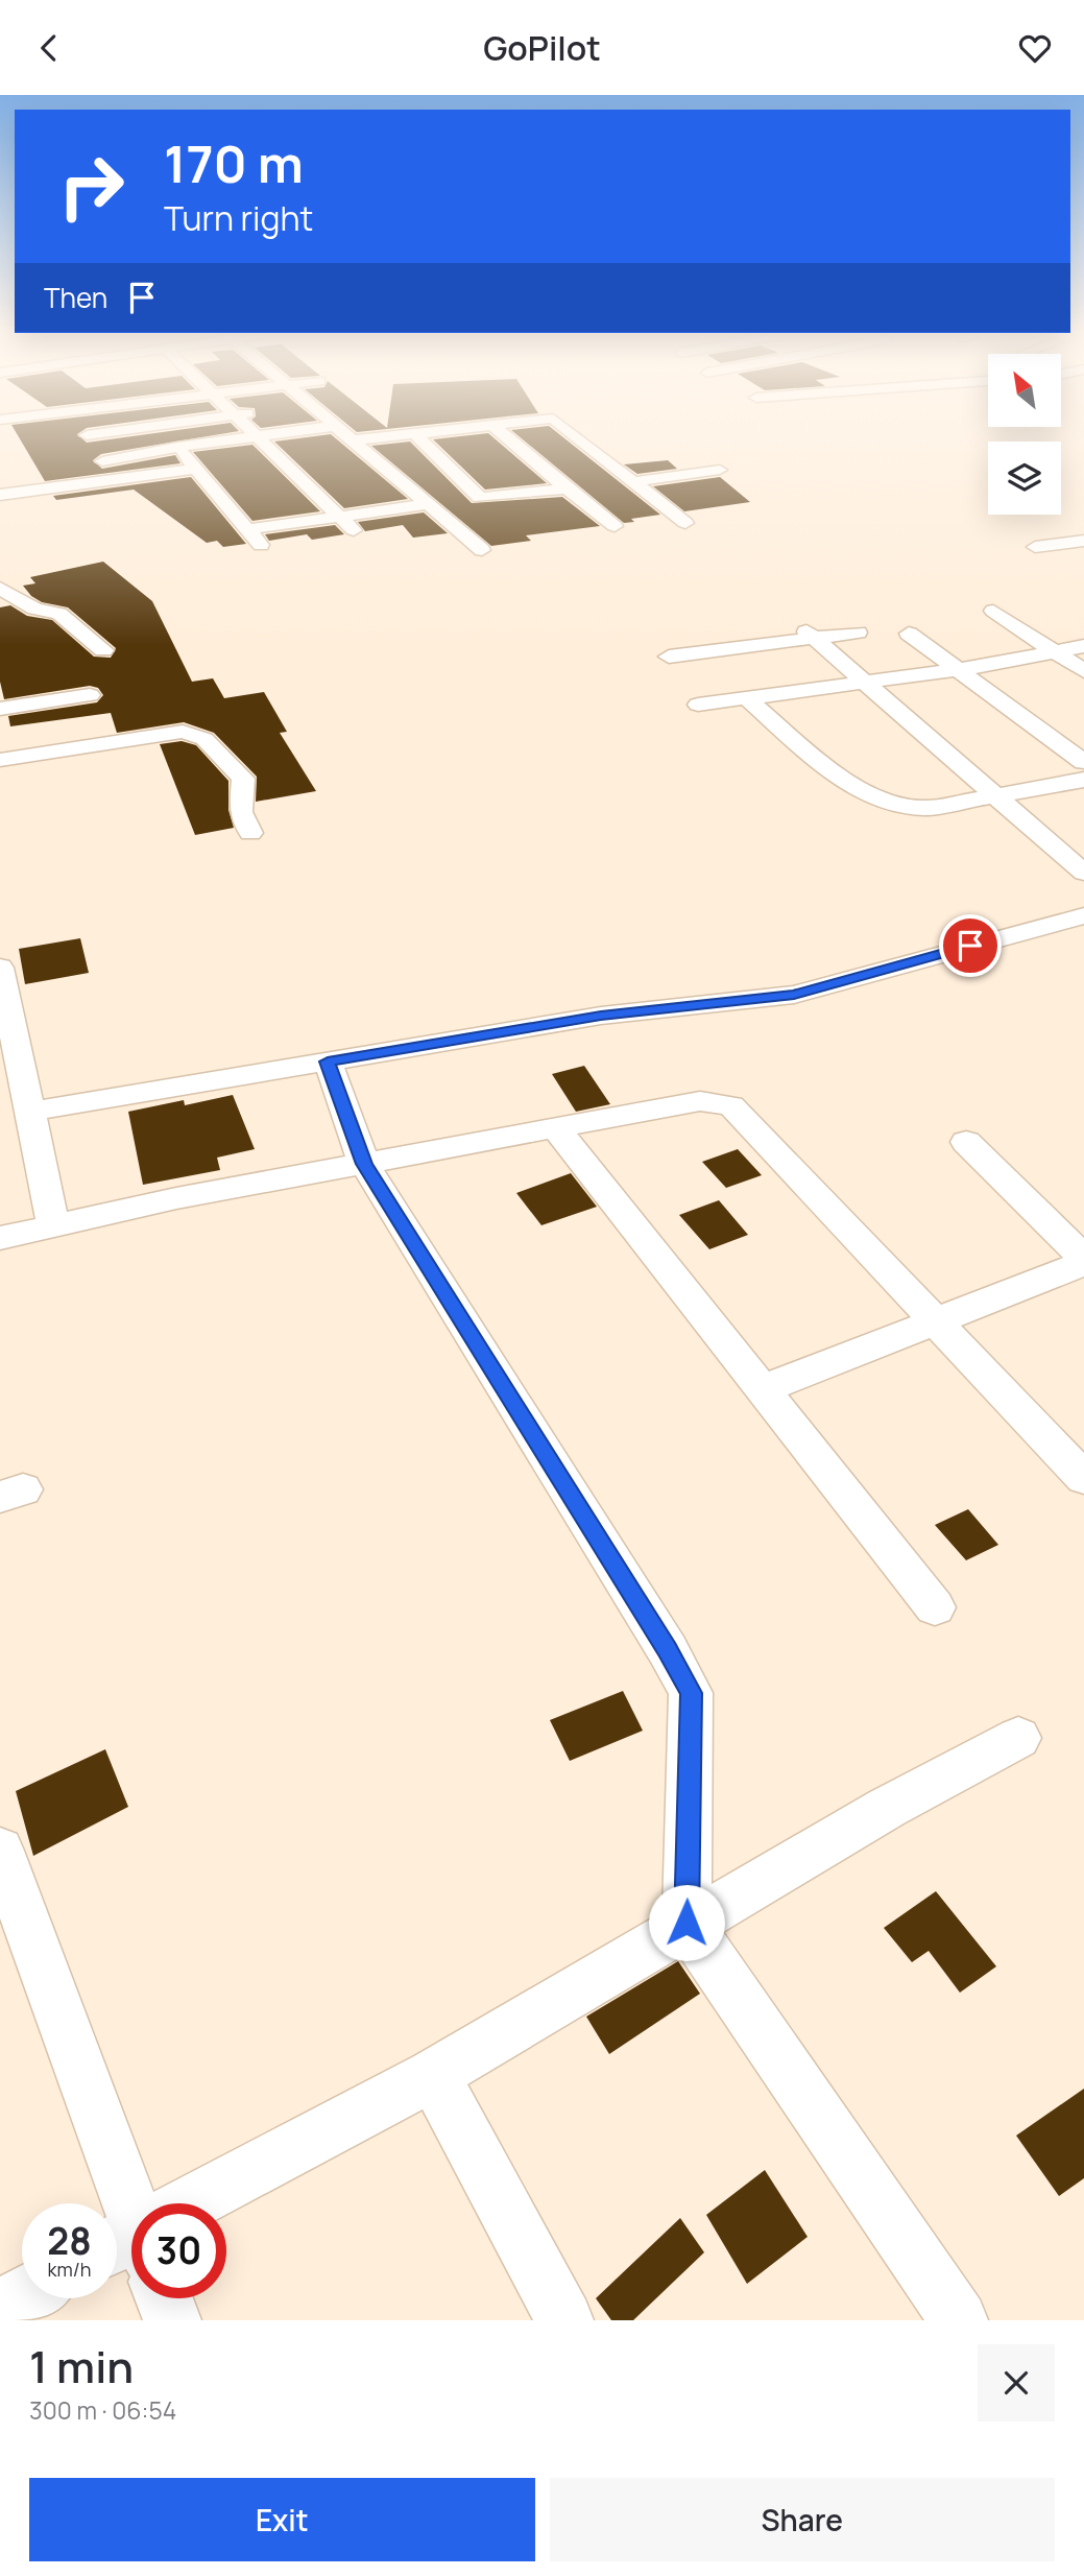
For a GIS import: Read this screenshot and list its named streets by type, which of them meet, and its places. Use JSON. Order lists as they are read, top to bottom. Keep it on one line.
{"north":"top left","page":{"header":"GoPilot","turn":["170 m","Turn right"],"then":"Then","speed":"28 km/h","limit":"30","heading":["1 min","300 m · 06:54"],"buttons":["Exit","Share"]}}
